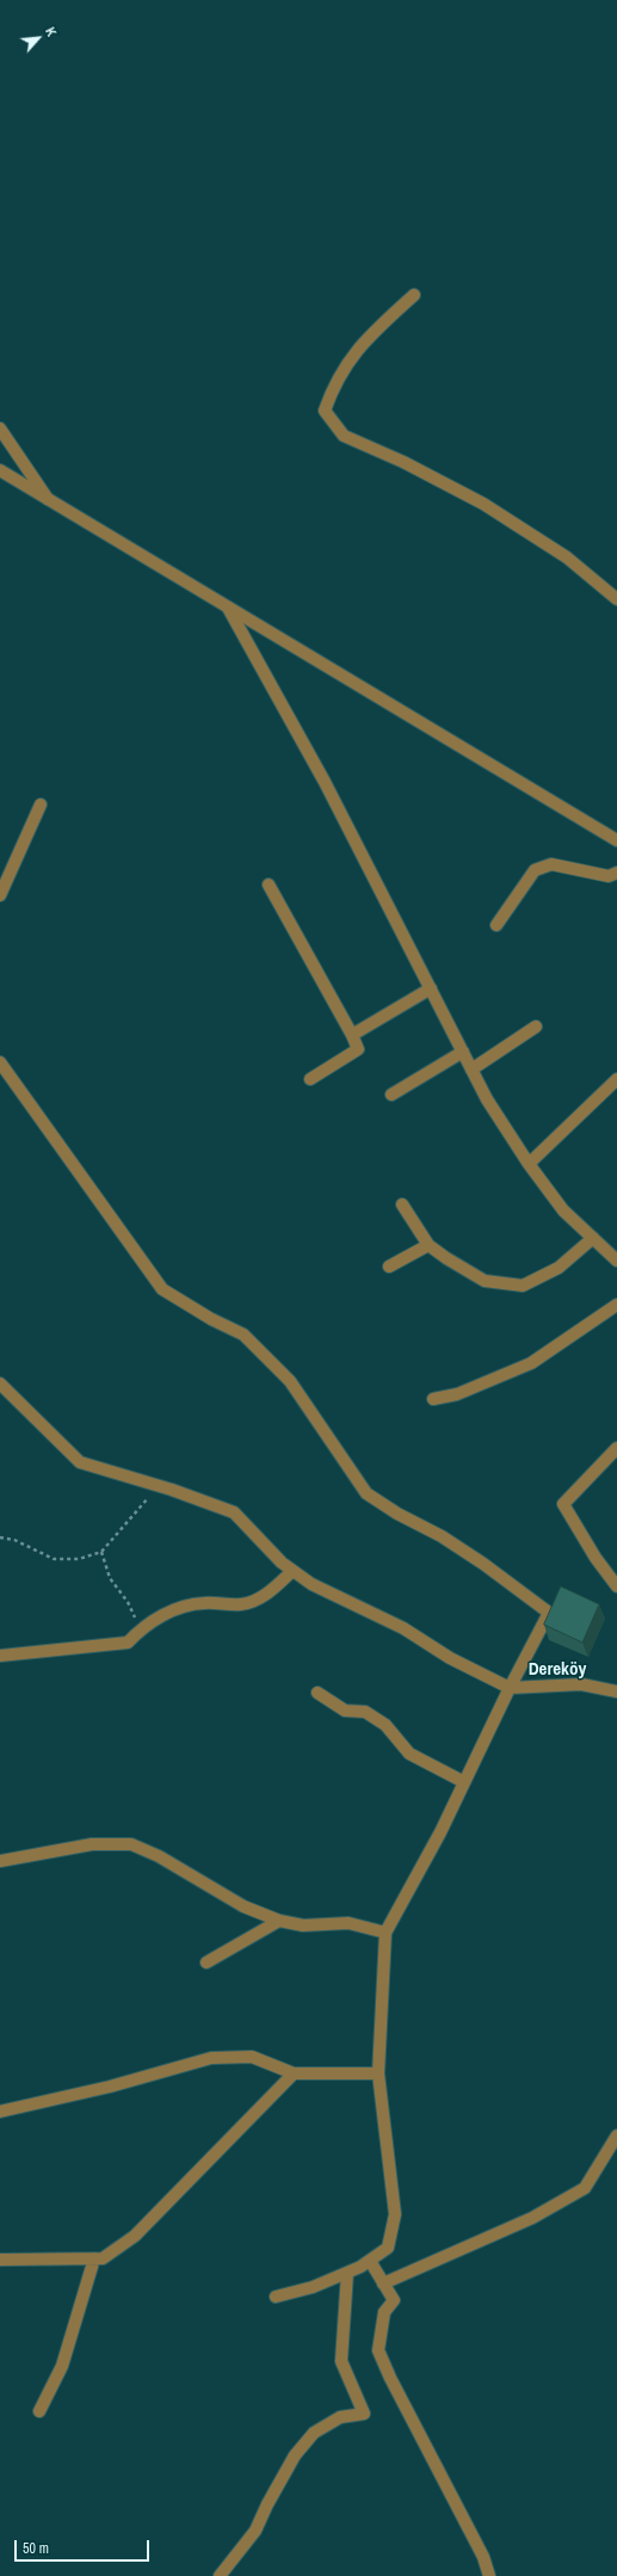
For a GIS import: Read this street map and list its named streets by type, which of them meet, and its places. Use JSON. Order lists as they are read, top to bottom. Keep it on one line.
{"districts":["Dereköy"],"scale_bar":"50 m","north":"top right"}
